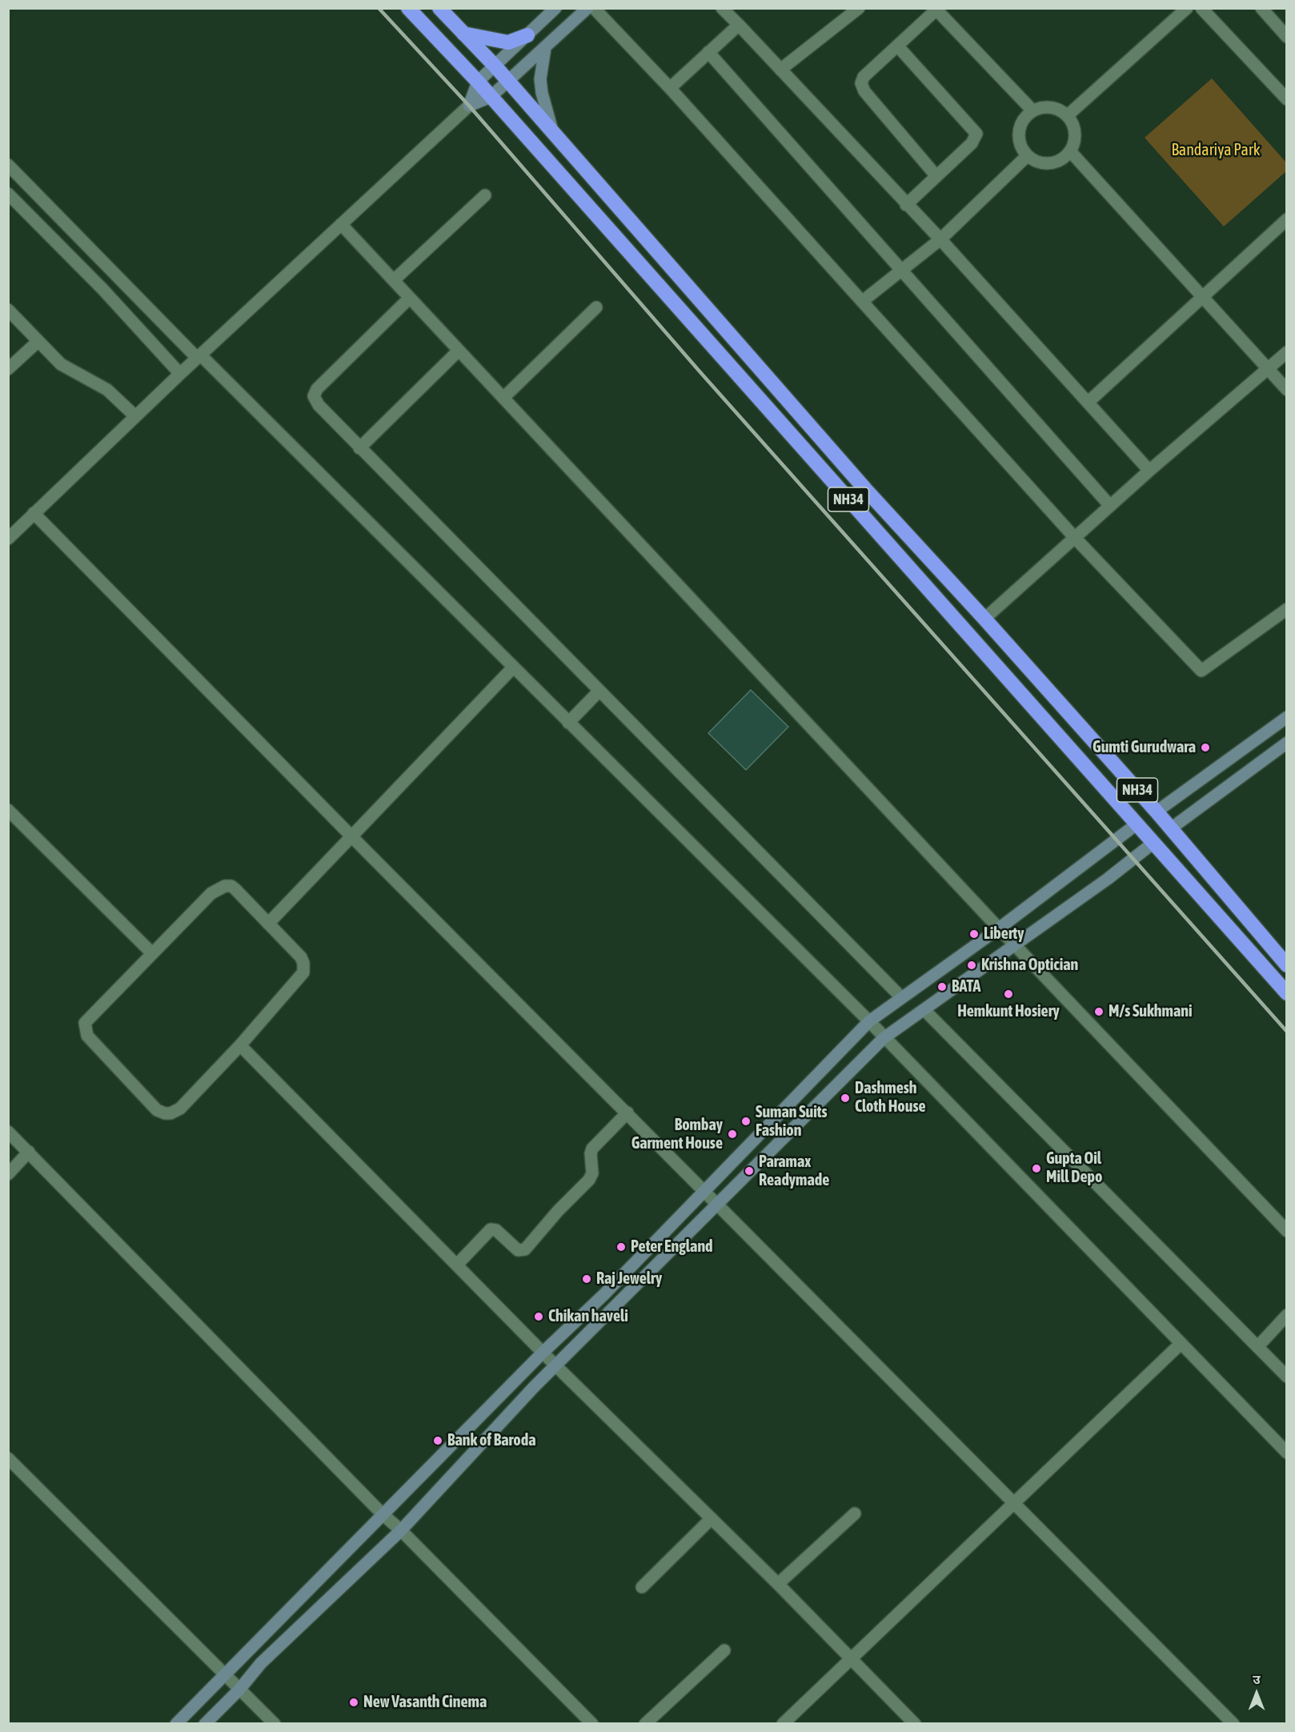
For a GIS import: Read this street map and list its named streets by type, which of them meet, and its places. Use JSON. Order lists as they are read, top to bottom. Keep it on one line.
{"streets":{"highway":["NH34"]},"parks":["Bandariya Park"],"places":["Gumti Gurudwara","Liberty","Krishna Optician","BATA","Hemkunt Hosiery","M/s Sukhmani","Dashmesh Cloth House","Suman Suits Fashion","Bombay Garment House","Gupta Oil Mill Depo","Paramax Readymade","Peter England","Raj Jewelry","Chikan haveli","Bank of Baroda","New Vasanth Cinema"],"north":"top"}
